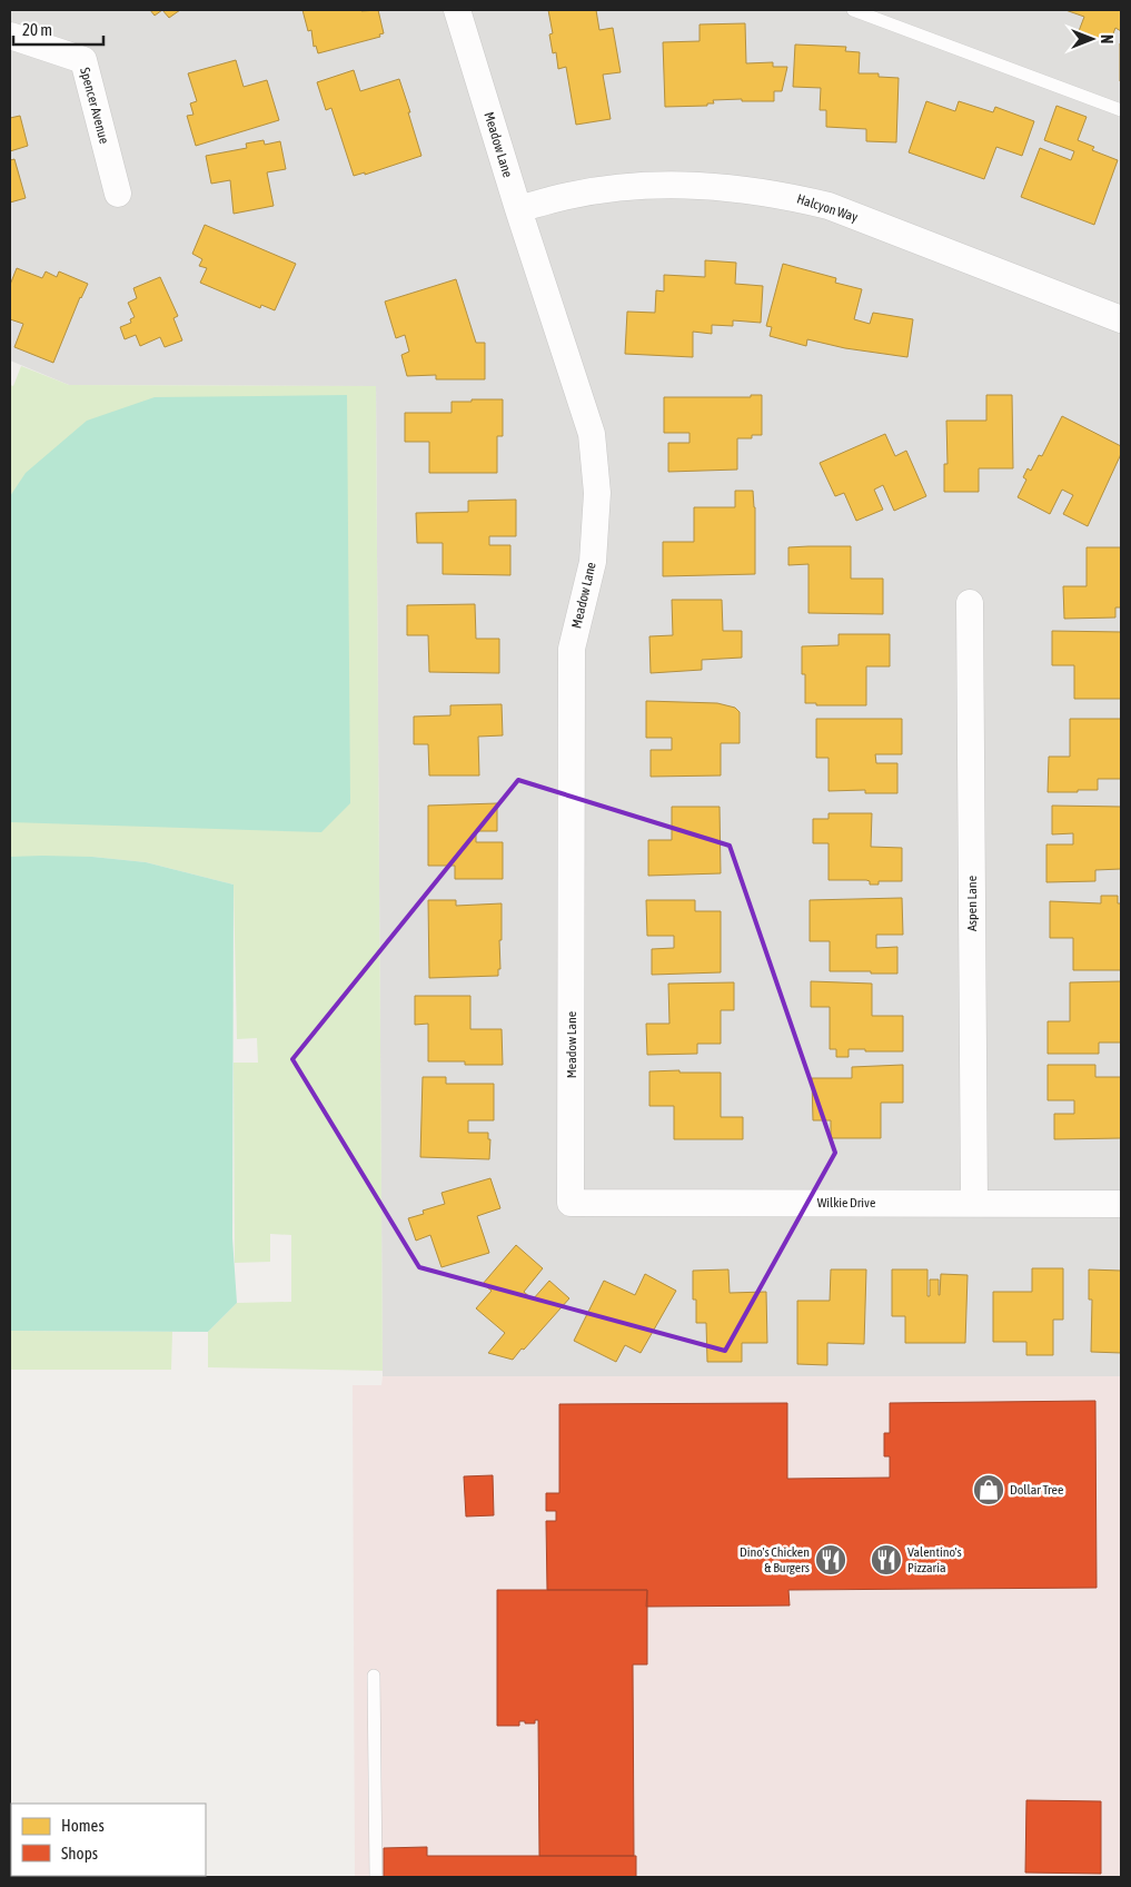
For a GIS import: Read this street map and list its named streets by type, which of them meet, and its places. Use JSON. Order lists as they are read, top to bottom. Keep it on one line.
{"streets":{"street":["Spencer Avenue","Meadow Lane","Halcyon Way","Aspen Lane","Wilkie Drive"]},"crossings":[["Meadow Lane","Halcyon Way"],["Meadow Lane","Wilkie Drive"],["Aspen Lane","Wilkie Drive"]],"places":{"shop":["Dollar Tree"],"restaurant":["Dino's Chicken & Burgers","Valentino's Pizzaria"]},"legend":["Homes","Shops"],"scale_bar":"20 m","north":"right"}
